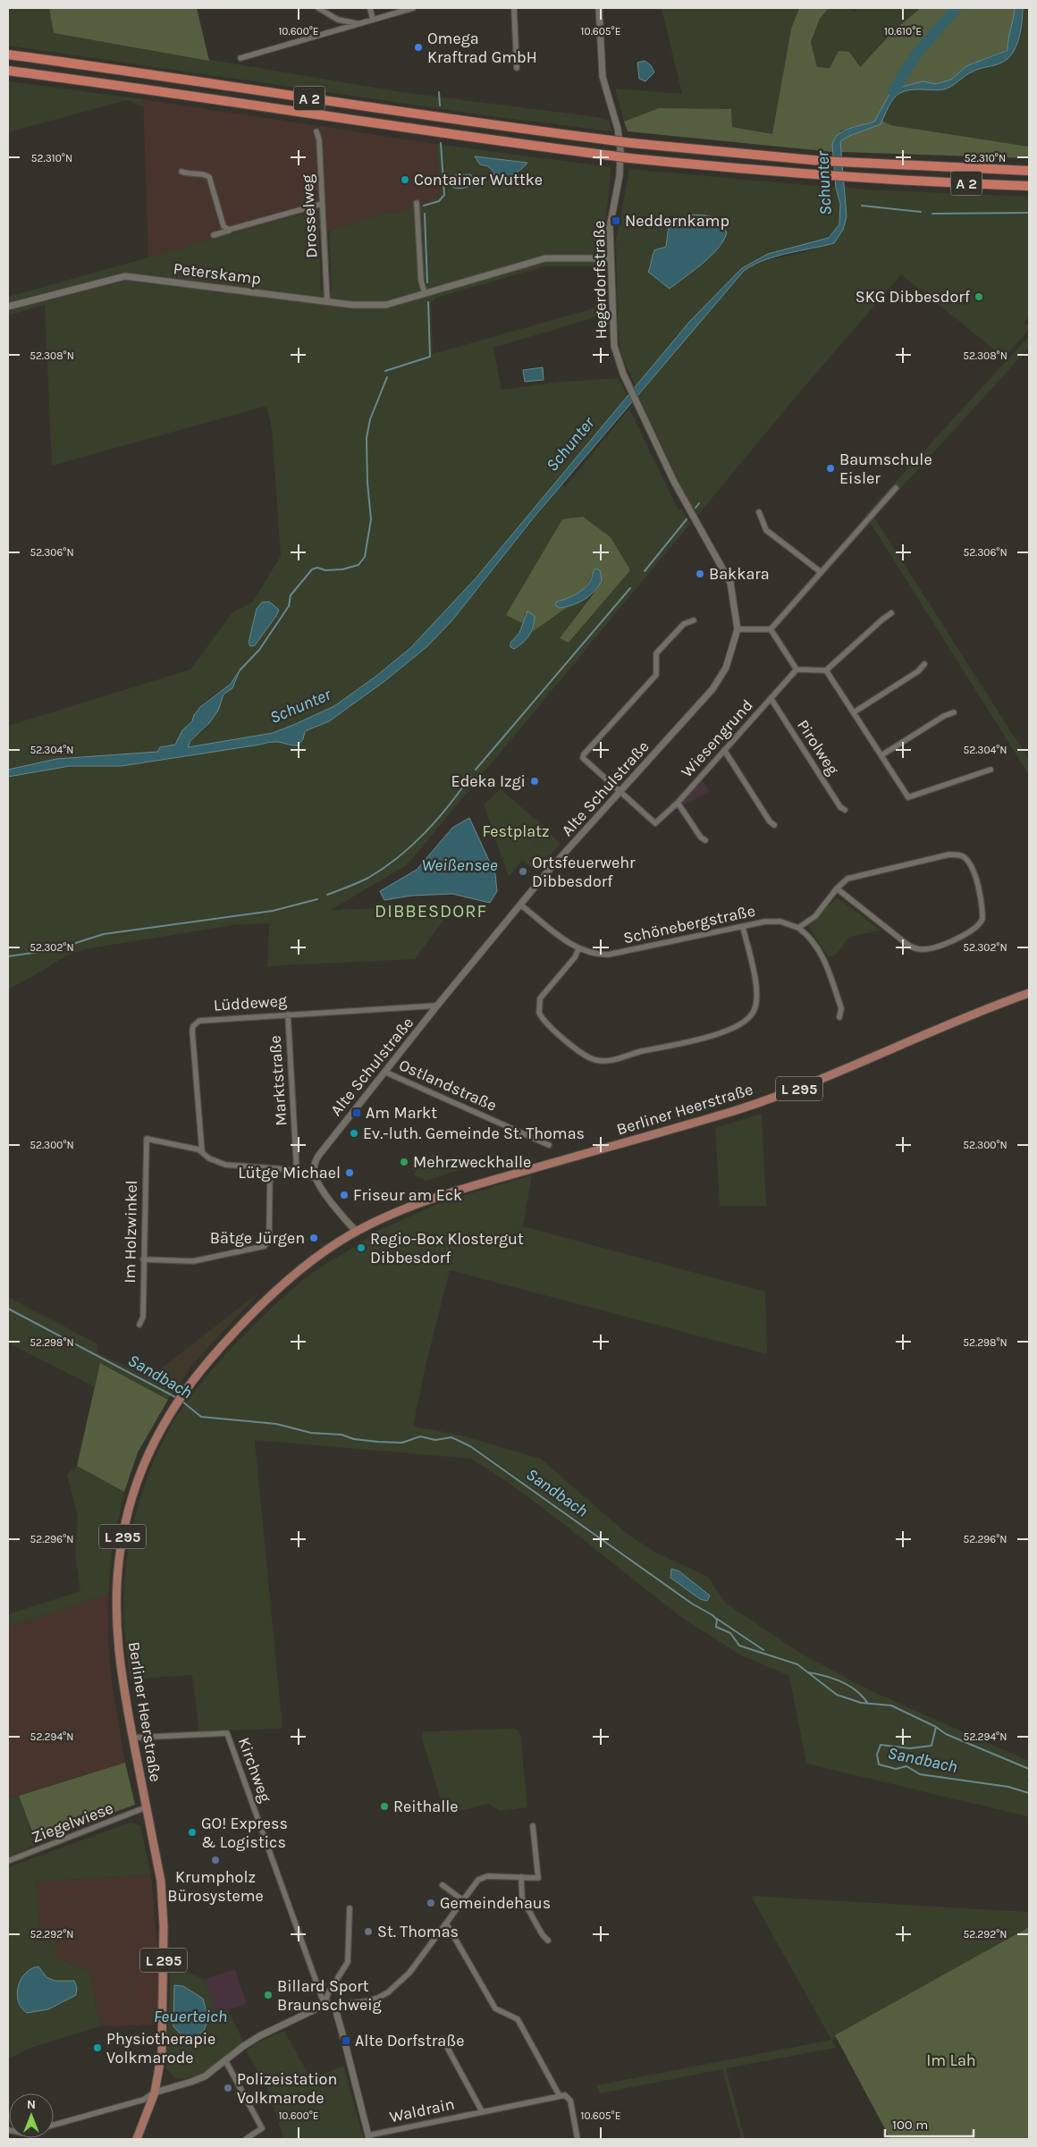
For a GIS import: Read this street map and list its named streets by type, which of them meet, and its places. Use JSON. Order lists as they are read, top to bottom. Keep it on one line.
{"streets":{"highway":["A 2"],"main road":["L 295","Berliner Heerstraße"],"street":["Drosselweg","Peterskamp","Hegerdorfstraße","Wiesengrund","Pirolweg","Alte Schulstraße","Schönebergstraße","Lüddeweg","Marktstraße","Ostlandstraße","Im Holzwinkel","Kirchweg","Ziegelwiese","Waldrain"]},"crossings":[["Drosselweg","Peterskamp"],["Peterskamp","Hegerdorfstraße"],["Hegerdorfstraße","Alte Schulstraße"],["Wiesengrund","Pirolweg"],["Wiesengrund","Alte Schulstraße"],["Alte Schulstraße","Schönebergstraße"],["Alte Schulstraße","Lüddeweg"],["Alte Schulstraße","Ostlandstraße"],["Lüddeweg","Marktstraße"],["Lüddeweg","Im Holzwinkel"],["Berliner Heerstraße","Kirchweg"],["Berliner Heerstraße","Ziegelwiese"]],"districts":["DIBBESDORF"],"water":["Schunter","Weißensee","Sandbach","Feuerteich"],"parks":["Festplatz","Im Lah"],"places":{"other":["Omega Kraftrad GmbH","Container Wuttke","SKG Dibbesdorf","Baumschule Eisler","Bakkara","Edeka Izgi","Ortsfeuerwehr Dibbesdorf","Ev.-luth. Gemeinde St. Thomas","Mehrzweckhalle","Lütge Michael","Friseur am Eck","Bätge Jürgen","Regio-Box Klostergut Dibbesdorf","Reithalle","GO! Express & Logistics","Krumpholz Bürosysteme","Gemeindehaus","St. Thomas","Billard Sport Braunschweig","Physiotherapie Volkmarode","Polizeistation Volkmarode"],"transit":["Neddernkamp","Am Markt","Alte Dorfstraße"]},"scale_bar":"100 m","north":"top","coordinates":["10.600°E","10.605°E","10.610°E","52.310°N","52.308°N","52.306°N","52.304°N","52.302°N","52.300°N","52.298°N","52.296°N","52.294°N","52.292°N"]}
